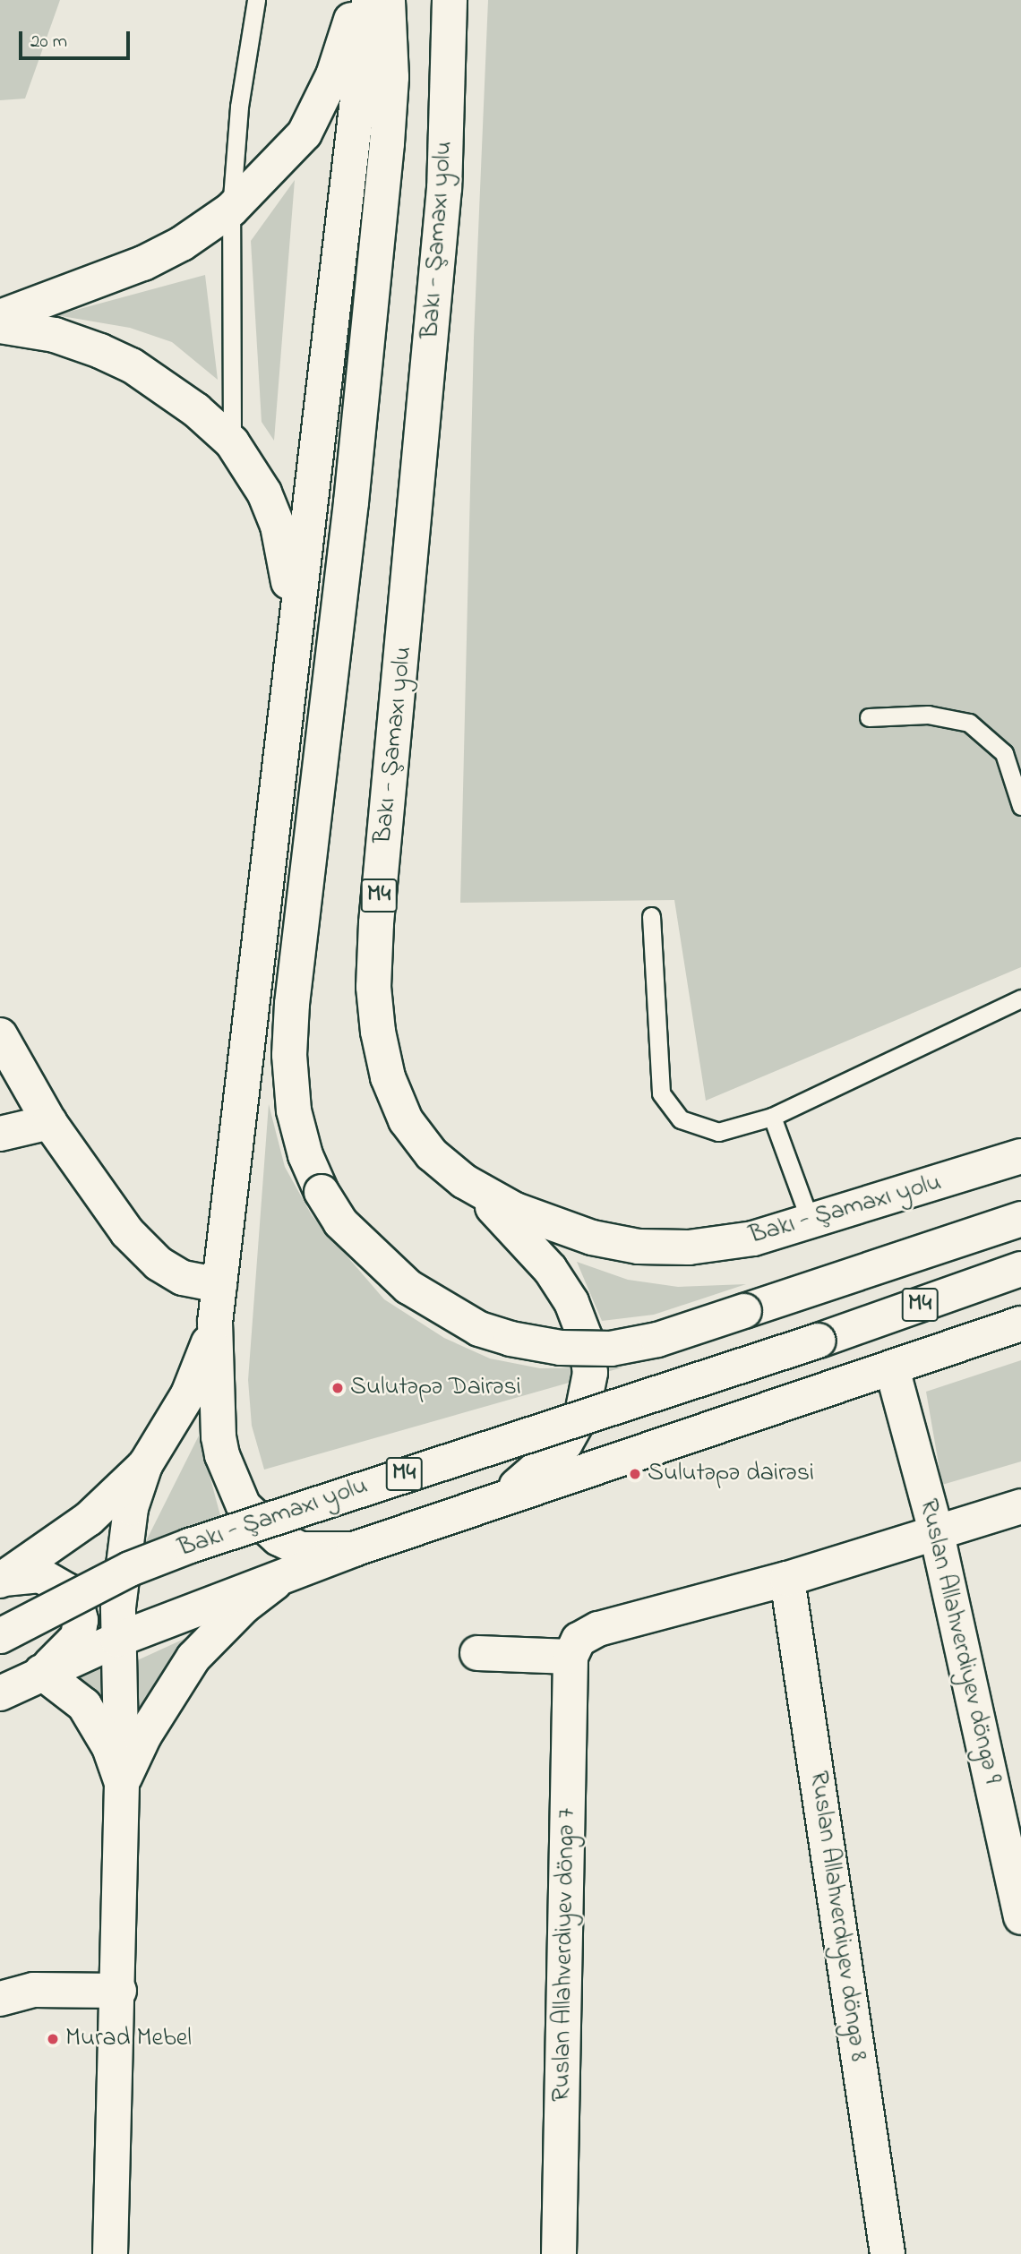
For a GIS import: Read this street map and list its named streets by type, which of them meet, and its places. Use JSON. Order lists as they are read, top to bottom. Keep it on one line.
{"streets":{"main road":["Bakı - Şamaxı yolu","M4","Ruslan Allahverdiyev döngə 9","Ruslan Allahverdiyev döngə 8","Ruslan Allahverdiyev döngə 7"]},"crossings":[["M4","Ruslan Allahverdiyev döngə 9"]],"places":["Sulutəpə Dairəsi","Sulutəpə dairəsi","Murad Mebel"],"scale_bar":"20 m"}
